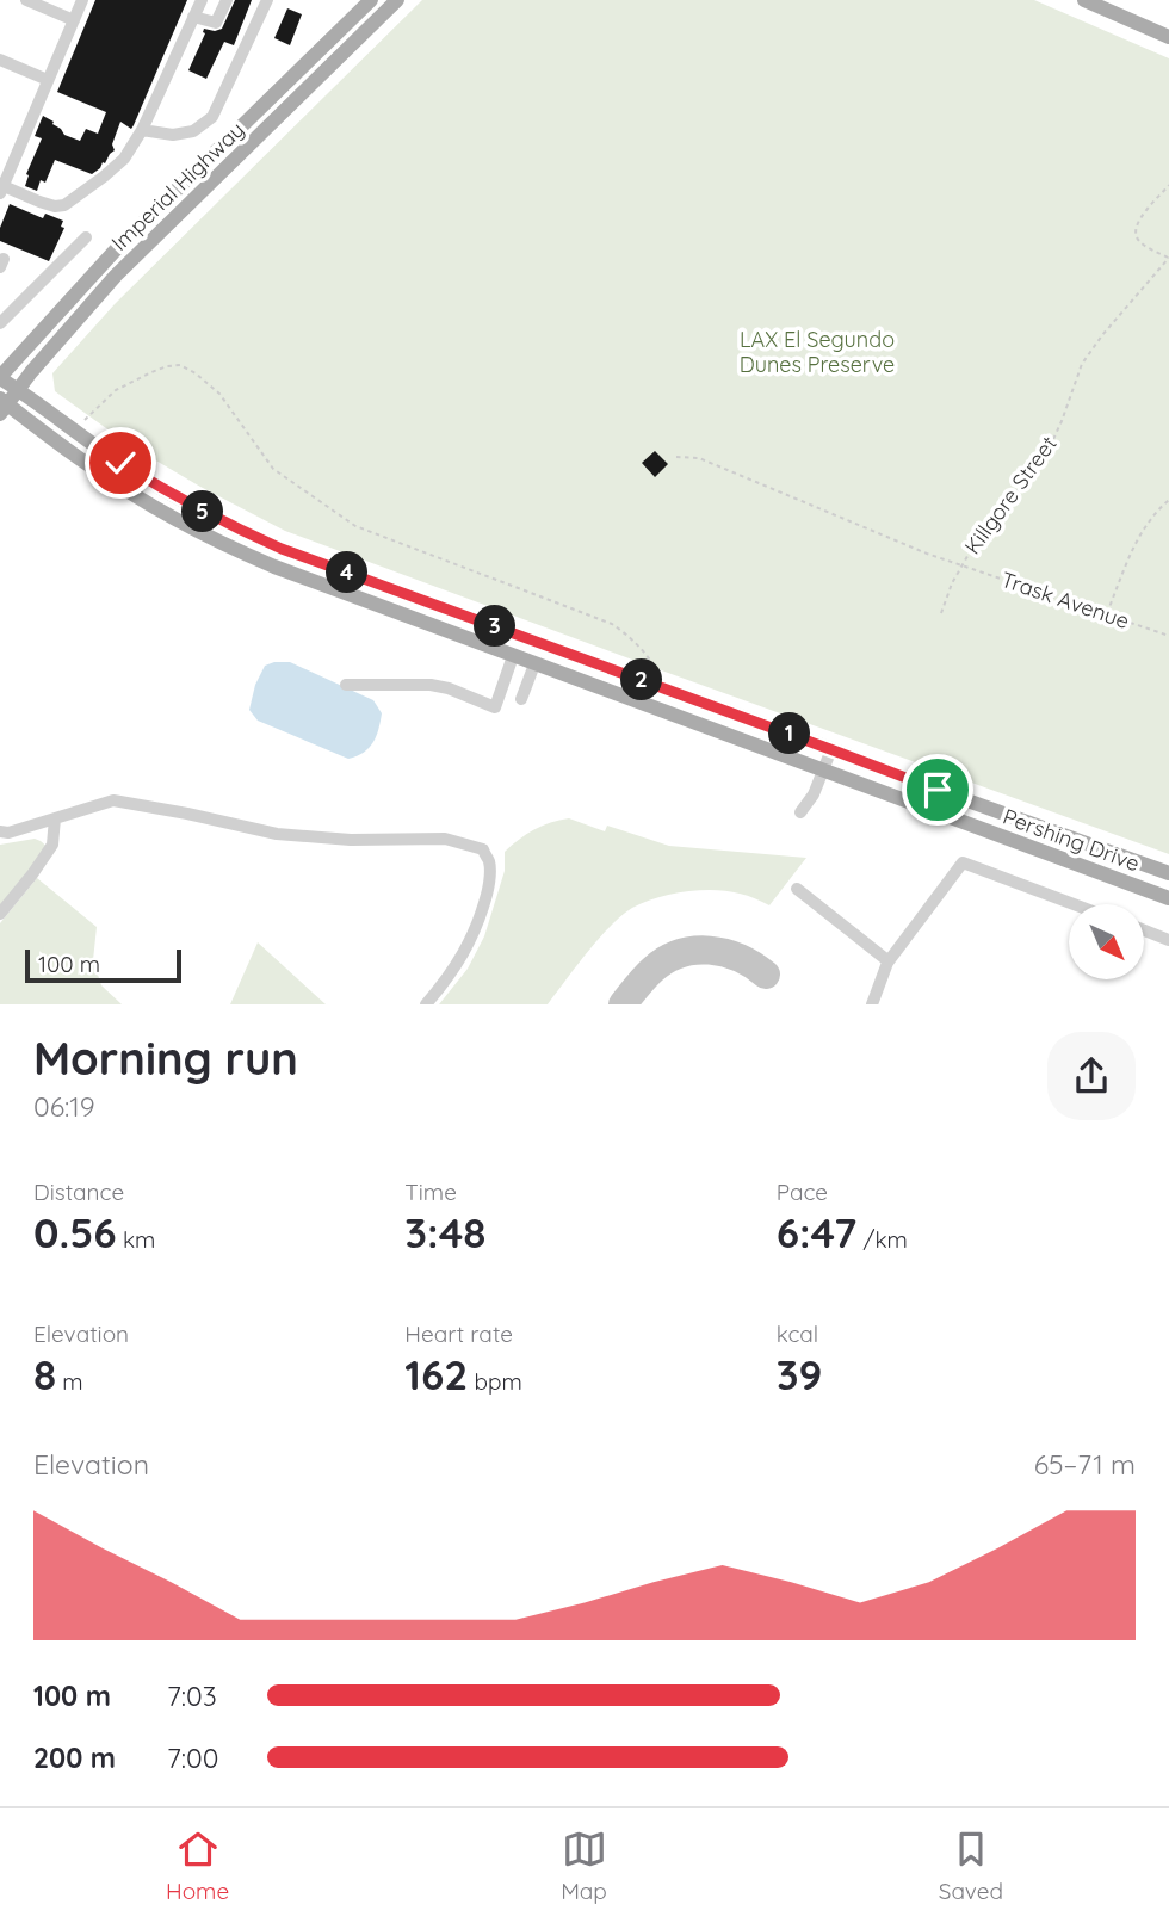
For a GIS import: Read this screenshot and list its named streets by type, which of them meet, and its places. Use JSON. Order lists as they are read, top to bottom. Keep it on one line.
{"streets":{"main road":["Imperial Highway","Pershing Drive"],"path":["Killgore Street","Trask Avenue"]},"crossings":[["Imperial Highway","Pershing Drive"],["Killgore Street","Trask Avenue"]],"parks":["LAX El Segundo Dunes Preserve"],"scale_bar":"100 m","north":"bottom right","page":{"pins":["5","4","3","2","1"],"scale":"100 m","heading":["Morning run","06:19"],"stats":[["Distance","0.56 km"],["Time","3:48"],["Pace","6:47 /km"],["Elevation","8 m"],["Heart rate","162 bpm"],["kcal","39"]],"chart":["Elevation","65–71 m"],"list":[{"name":"100 m","note":"7:03"},{"name":"200 m","note":"7:00"}],"tabs":["Home","Map","Saved"]}}
